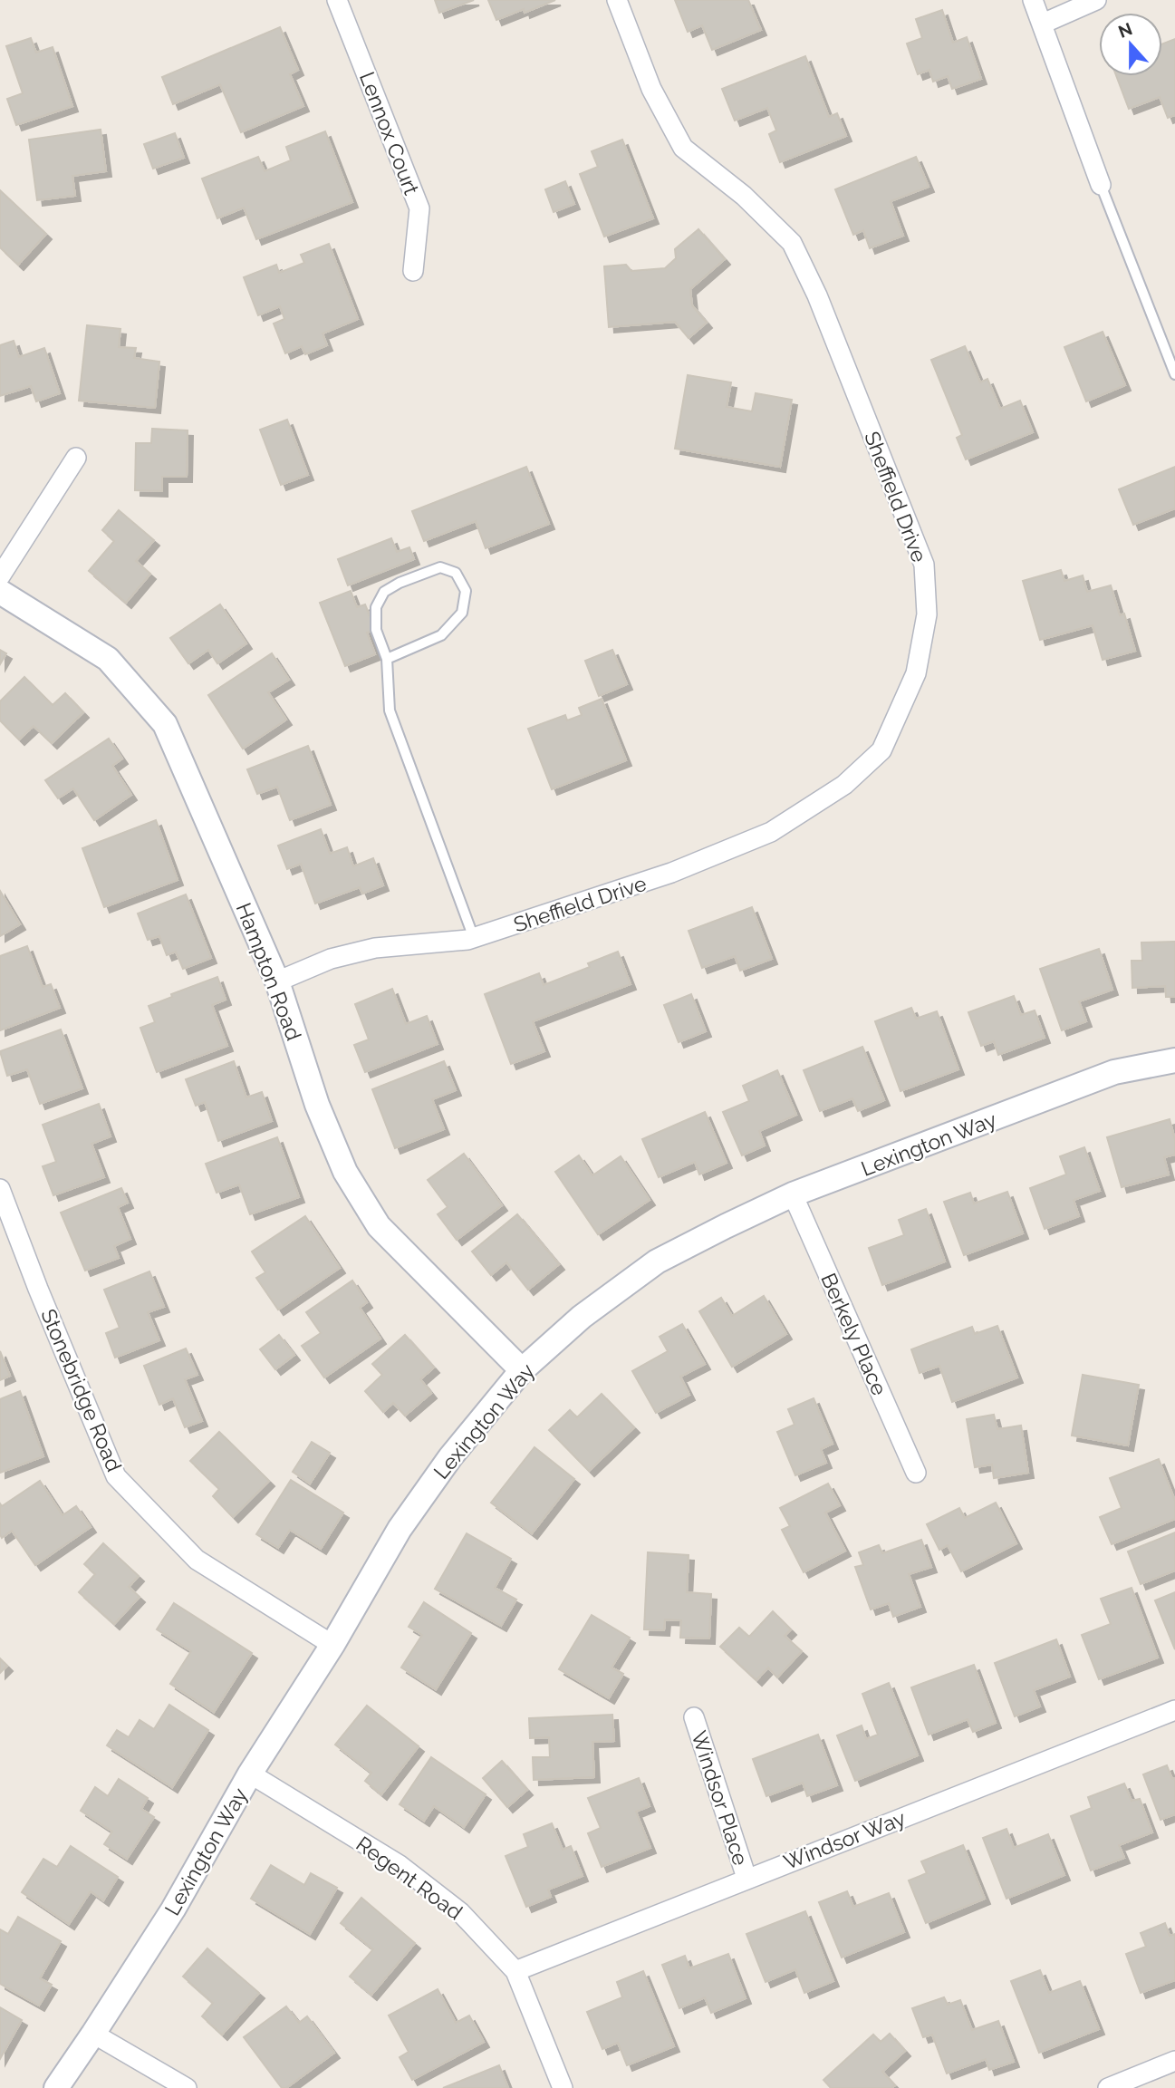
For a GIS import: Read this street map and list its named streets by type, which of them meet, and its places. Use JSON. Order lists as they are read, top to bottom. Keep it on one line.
{"streets":{"street":["Lennox Court","Sheffield Drive","Hampton Road","Lexington Way","Berkely Place","Stonebridge Road","Windsor Place","Windsor Way","Regent Road"]},"crossings":[["Sheffield Drive","Hampton Road"],["Hampton Road","Lexington Way"],["Lexington Way","Berkely Place"],["Lexington Way","Stonebridge Road"],["Lexington Way","Regent Road"],["Windsor Place","Windsor Way"],["Windsor Way","Regent Road"]],"north":"top"}
